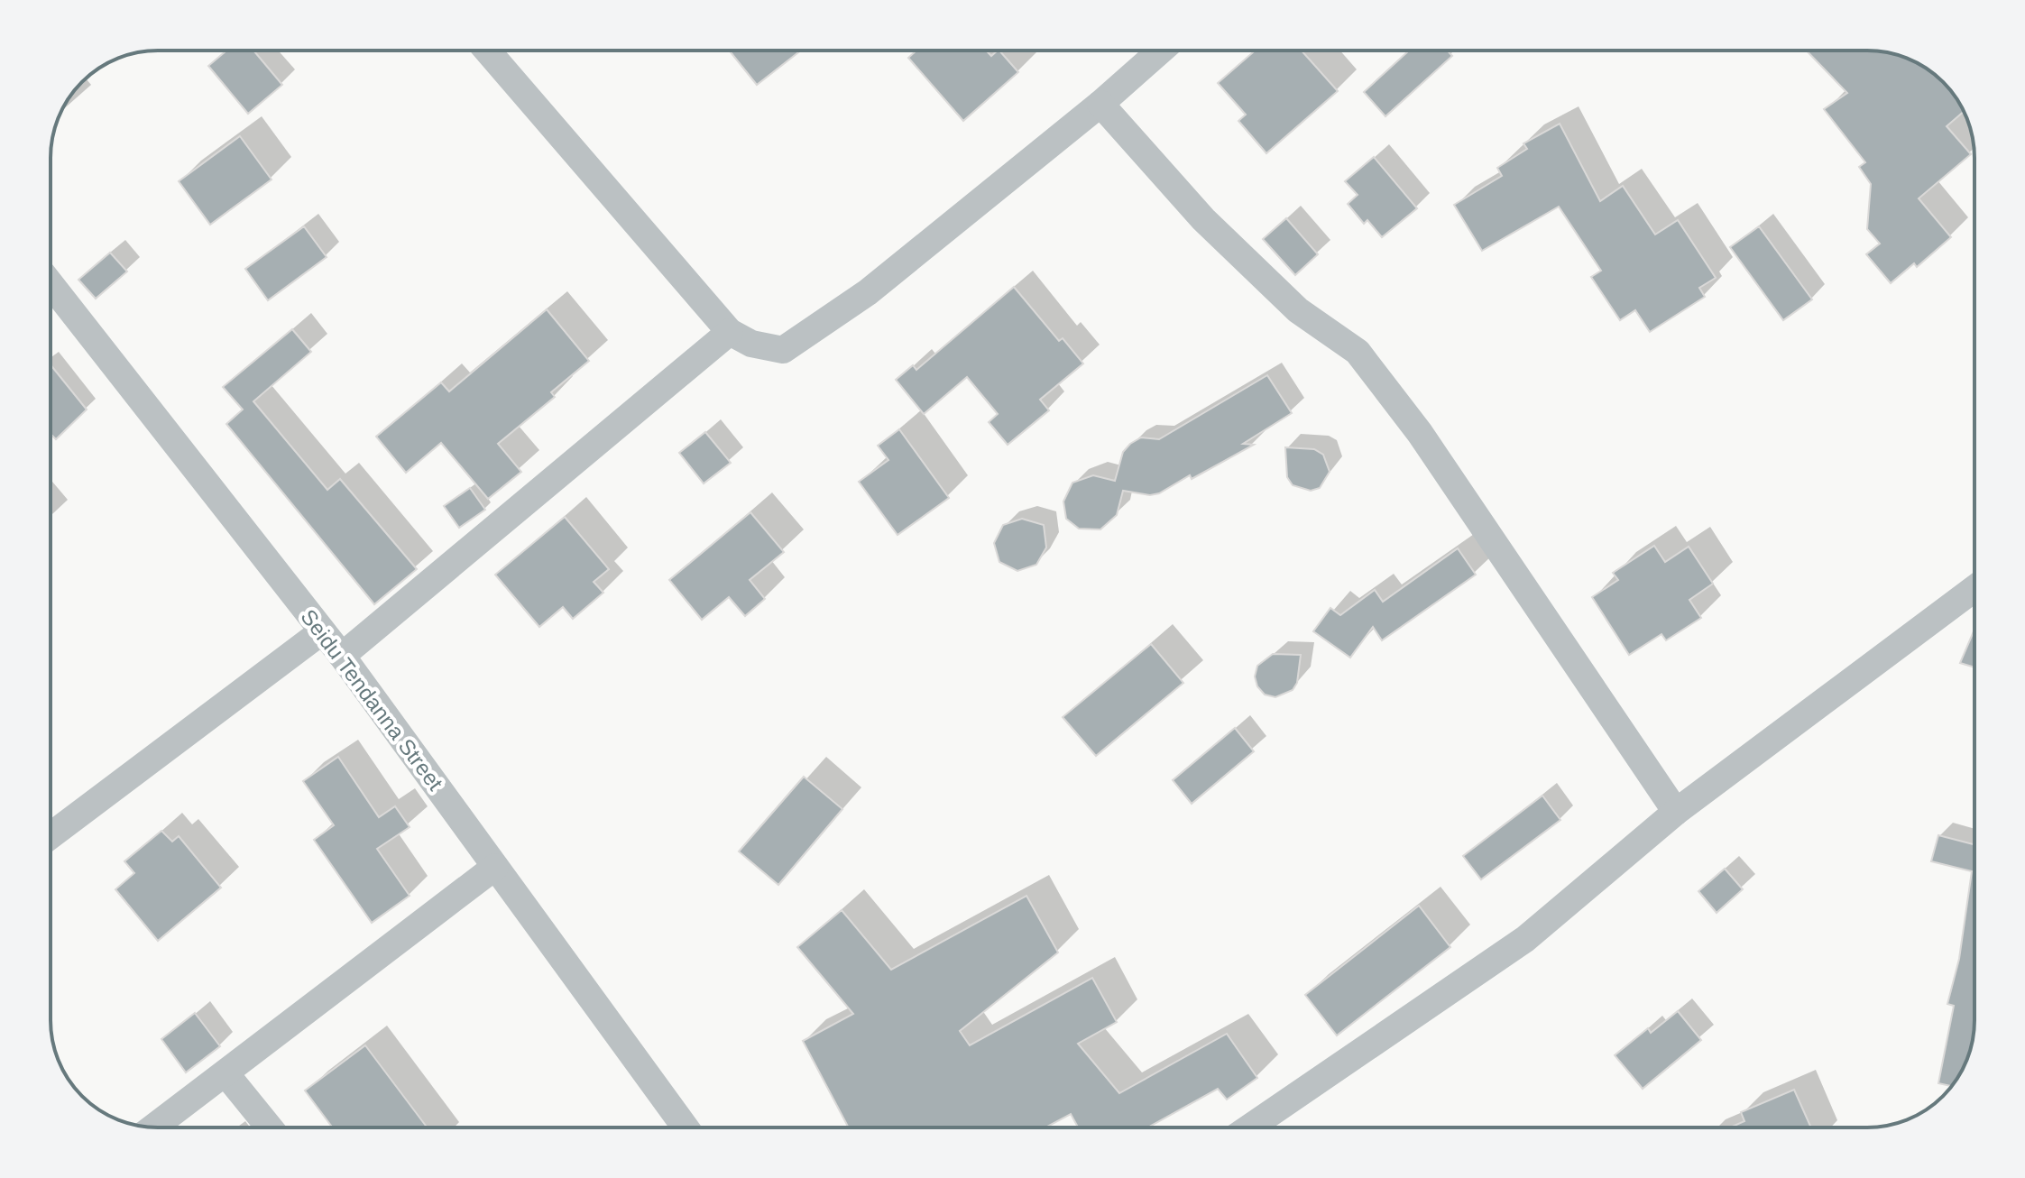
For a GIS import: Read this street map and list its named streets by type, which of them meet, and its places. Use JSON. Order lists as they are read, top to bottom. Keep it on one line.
{"streets":{"street":["Seidu Tendanna Street"]}}
